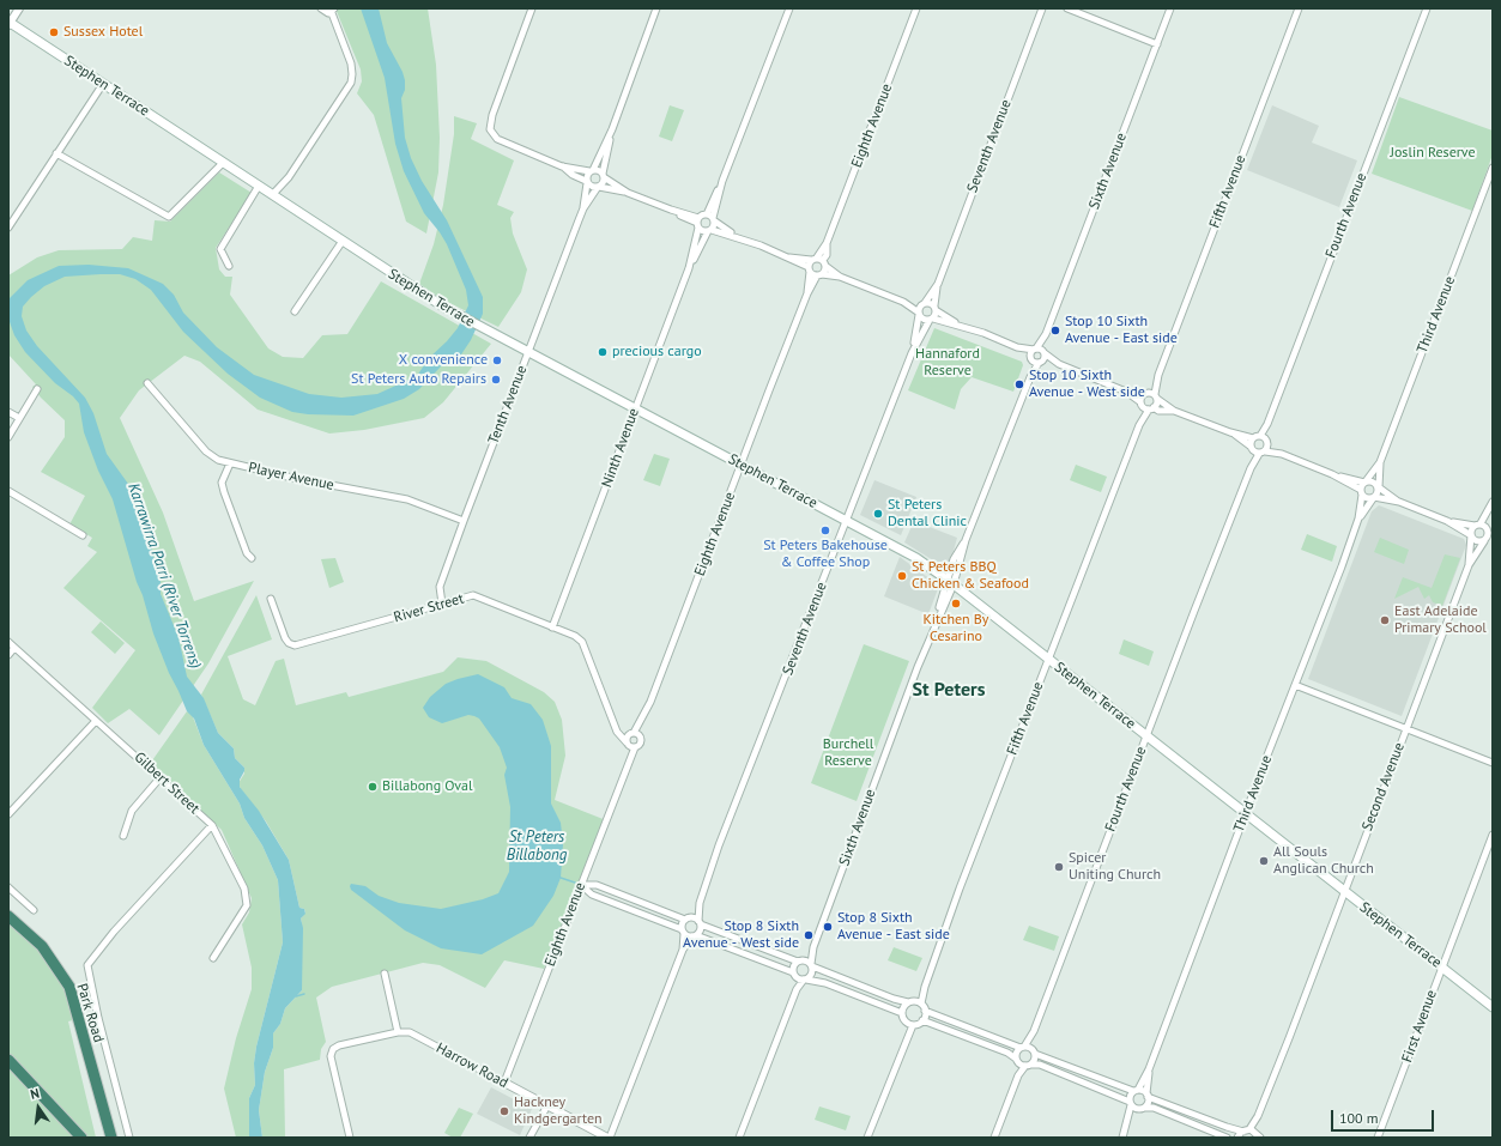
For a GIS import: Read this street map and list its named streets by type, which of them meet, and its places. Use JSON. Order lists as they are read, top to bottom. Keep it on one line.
{"streets":{"highway":["Park Road"],"main road":["Stephen Terrace"],"street":["Eighth Avenue","Seventh Avenue","Sixth Avenue","Fifth Avenue","Fourth Avenue","Third Avenue","Tenth Avenue","Ninth Avenue","Player Avenue","River Street","Gilbert Street","Second Avenue","First Avenue","Harrow Road"]},"crossings":[["Stephen Terrace","Eighth Avenue"],["Stephen Terrace","Seventh Avenue"],["Stephen Terrace","Sixth Avenue"],["Stephen Terrace","Fifth Avenue"],["Stephen Terrace","Fourth Avenue"],["Stephen Terrace","Third Avenue"],["Stephen Terrace","Tenth Avenue"],["Stephen Terrace","Ninth Avenue"],["Stephen Terrace","Second Avenue"],["Stephen Terrace","First Avenue"],["Eighth Avenue","River Street"],["Eighth Avenue","Harrow Road"],["Tenth Avenue","Player Avenue"],["Tenth Avenue","River Street"],["Ninth Avenue","River Street"]],"districts":["St Peters"],"water":["Karrawirra Parri (River Torrens)","St Peters Billabong"],"parks":["Joslin Reserve","Hannaford Reserve","Burchell Reserve"],"places":["Sussex Hotel","Stop 10 Sixth Avenue - East side","precious cargo","X convenience","St Peters Auto Repairs","Stop 10 Sixth Avenue - West side","St Peters Dental Clinic","St Peters Bakehouse & Coffee Shop","St Peters BBQ Chicken & Seafood","Kitchen By Cesarino","East Adelaide Primary School","Billabong Oval","All Souls Anglican Church","Spicer Uniting Church","Stop 8 Sixth Avenue - East side","Stop 8 Sixth Avenue - West side","Hackney Kindgergarten"],"scale_bar":"100 m","north":"top"}
